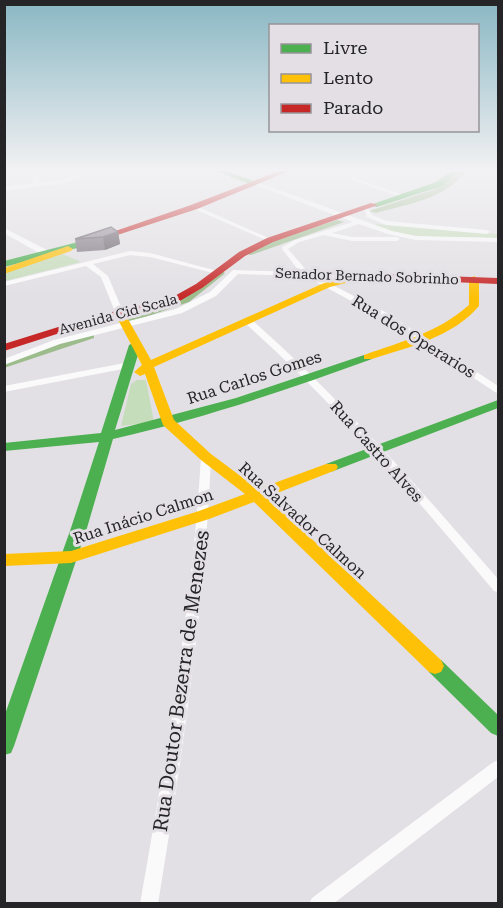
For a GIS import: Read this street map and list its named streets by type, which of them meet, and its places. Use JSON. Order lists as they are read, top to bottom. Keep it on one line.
{"streets":{"main road":["Senador Bernado Sobrinho","Avenida Cid Scala","Rua Carlos Gomes","Rua Inácio Calmon","Rua Salvador Calmon"],"street":["Rua dos Operarios","Rua Castro Alves","Rua Doutor Bezerra de Menezes"]},"crossings":[["Senador Bernado Sobrinho","Avenida Cid Scala"],["Senador Bernado Sobrinho","Rua dos Operarios"],["Senador Bernado Sobrinho","Rua Carlos Gomes"],["Avenida Cid Scala","Rua Salvador Calmon"],["Rua dos Operarios","Rua Carlos Gomes"],["Rua Carlos Gomes","Rua Castro Alves"],["Rua Carlos Gomes","Rua Salvador Calmon"],["Rua Castro Alves","Rua Inácio Calmon"],["Rua Inácio Calmon","Rua Salvador Calmon"],["Rua Inácio Calmon","Rua Doutor Bezerra de Menezes"],["Rua Salvador Calmon","Rua Doutor Bezerra de Menezes"]],"legend":["Livre","Lento","Parado"]}
